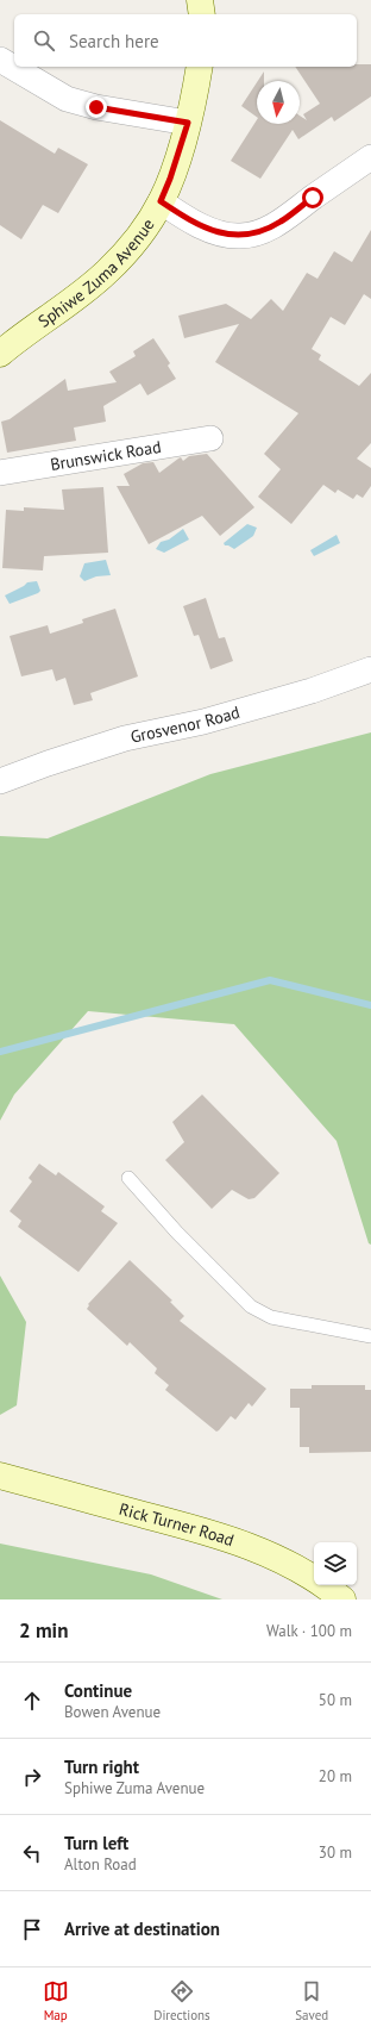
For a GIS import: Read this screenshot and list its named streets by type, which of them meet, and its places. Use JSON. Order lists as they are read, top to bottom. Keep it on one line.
{"streets":{"street":["Sphiwe Zuma Avenue","Brunswick Road","Grosvenor Road","Rick Turner Road"]},"north":"bottom","page":{"search":"Search here","heading":["2 min","Walk · 100 m"],"list":[["Continue","Bowen Avenue","50 m"],["Turn right","Sphiwe Zuma Avenue","20 m"],["Turn left","Alton Road","30 m"],"Arrive at destination"],"nav":["Map","Directions","Saved"]}}
